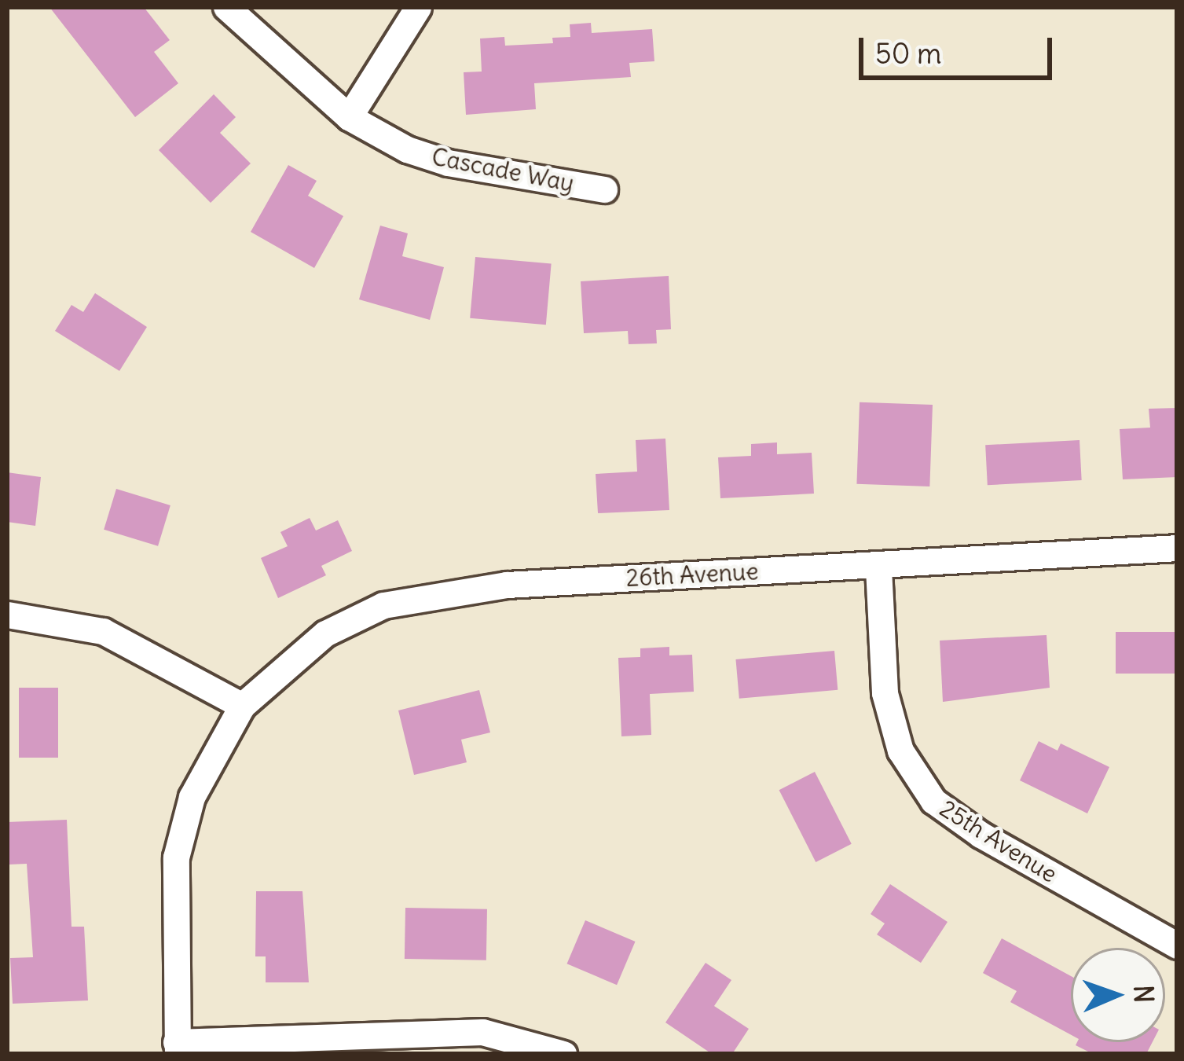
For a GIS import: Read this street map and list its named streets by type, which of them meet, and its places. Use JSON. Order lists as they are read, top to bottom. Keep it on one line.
{"streets":{"street":["Cascade Way","26th Avenue","25th Avenue"]},"crossings":[["26th Avenue","25th Avenue"]],"scale_bar":"50 m","north":"right"}
